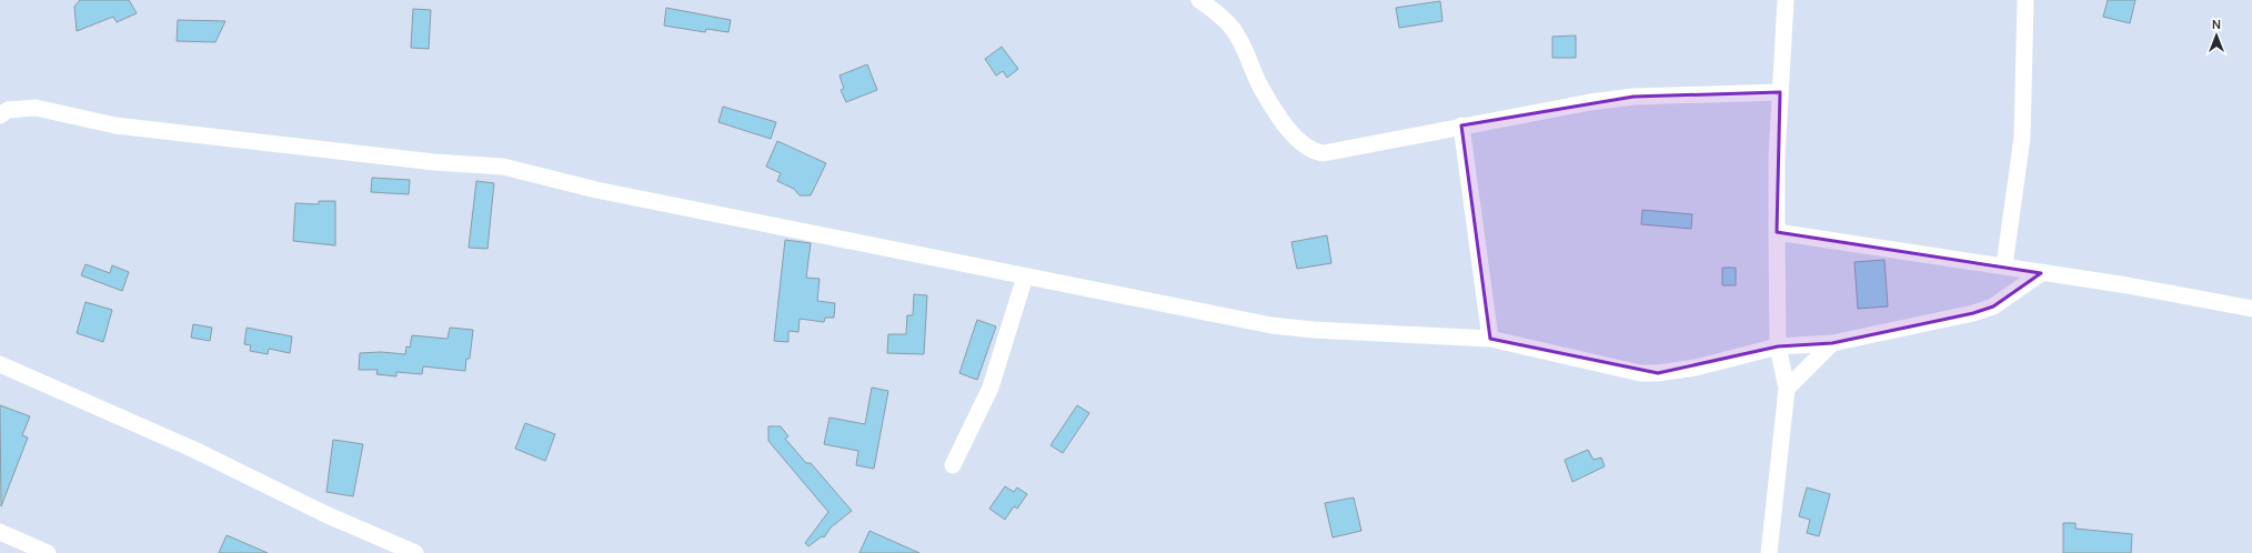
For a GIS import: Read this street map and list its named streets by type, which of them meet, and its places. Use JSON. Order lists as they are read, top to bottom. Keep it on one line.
{"north":"top"}
